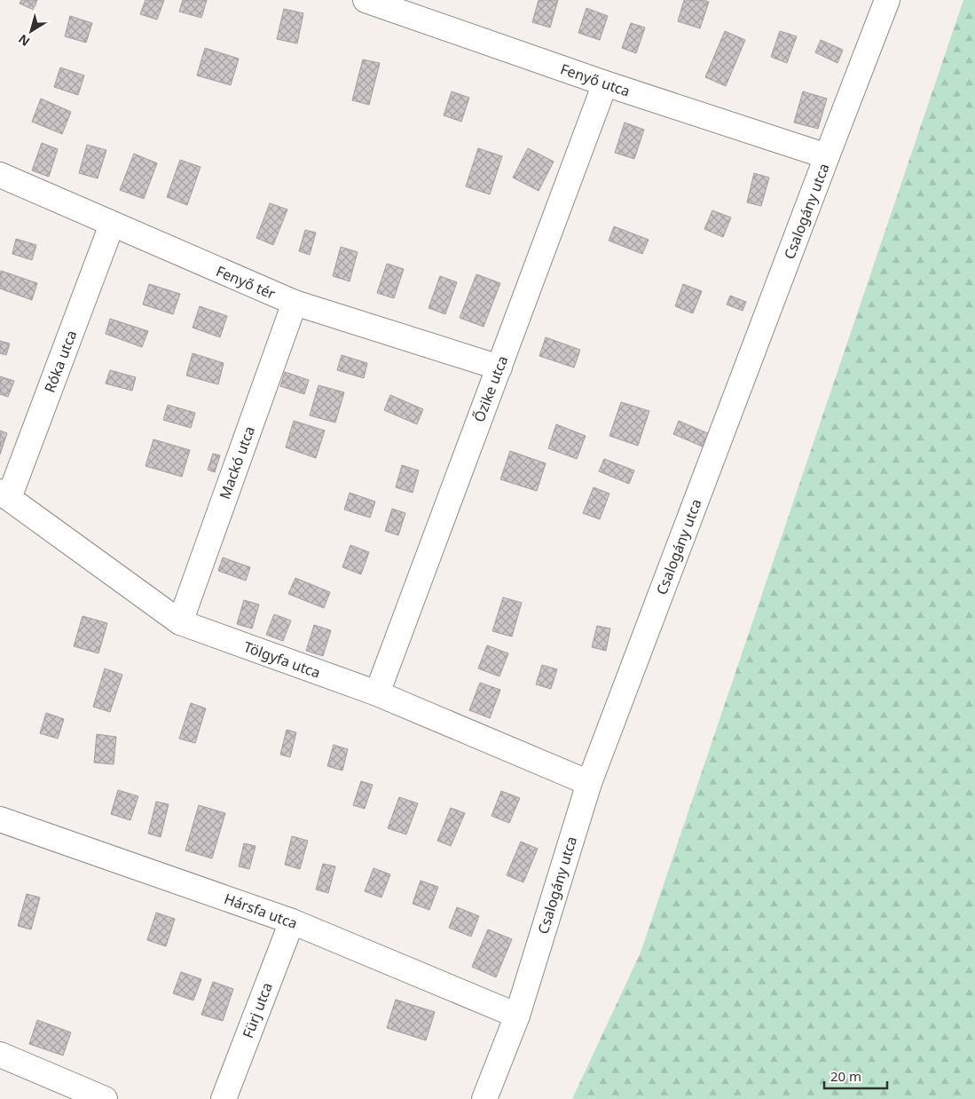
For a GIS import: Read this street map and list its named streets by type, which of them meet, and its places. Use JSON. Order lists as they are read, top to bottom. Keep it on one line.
{"streets":{"street":["Fenyő utca","Csalogány utca","Fenyő tér","Róka utca","Őzike utca","Mackó utca","Tölgyfa utca","Hársfa utca","Fürj utca"]},"crossings":[["Fenyő utca","Csalogány utca"],["Fenyő utca","Őzike utca"],["Csalogány utca","Tölgyfa utca"],["Csalogány utca","Hársfa utca"],["Fenyő tér","Róka utca"],["Fenyő tér","Őzike utca"],["Fenyő tér","Mackó utca"],["Róka utca","Tölgyfa utca"],["Őzike utca","Tölgyfa utca"],["Mackó utca","Tölgyfa utca"],["Hársfa utca","Fürj utca"]],"scale_bar":"20 m","north":"bottom left"}
